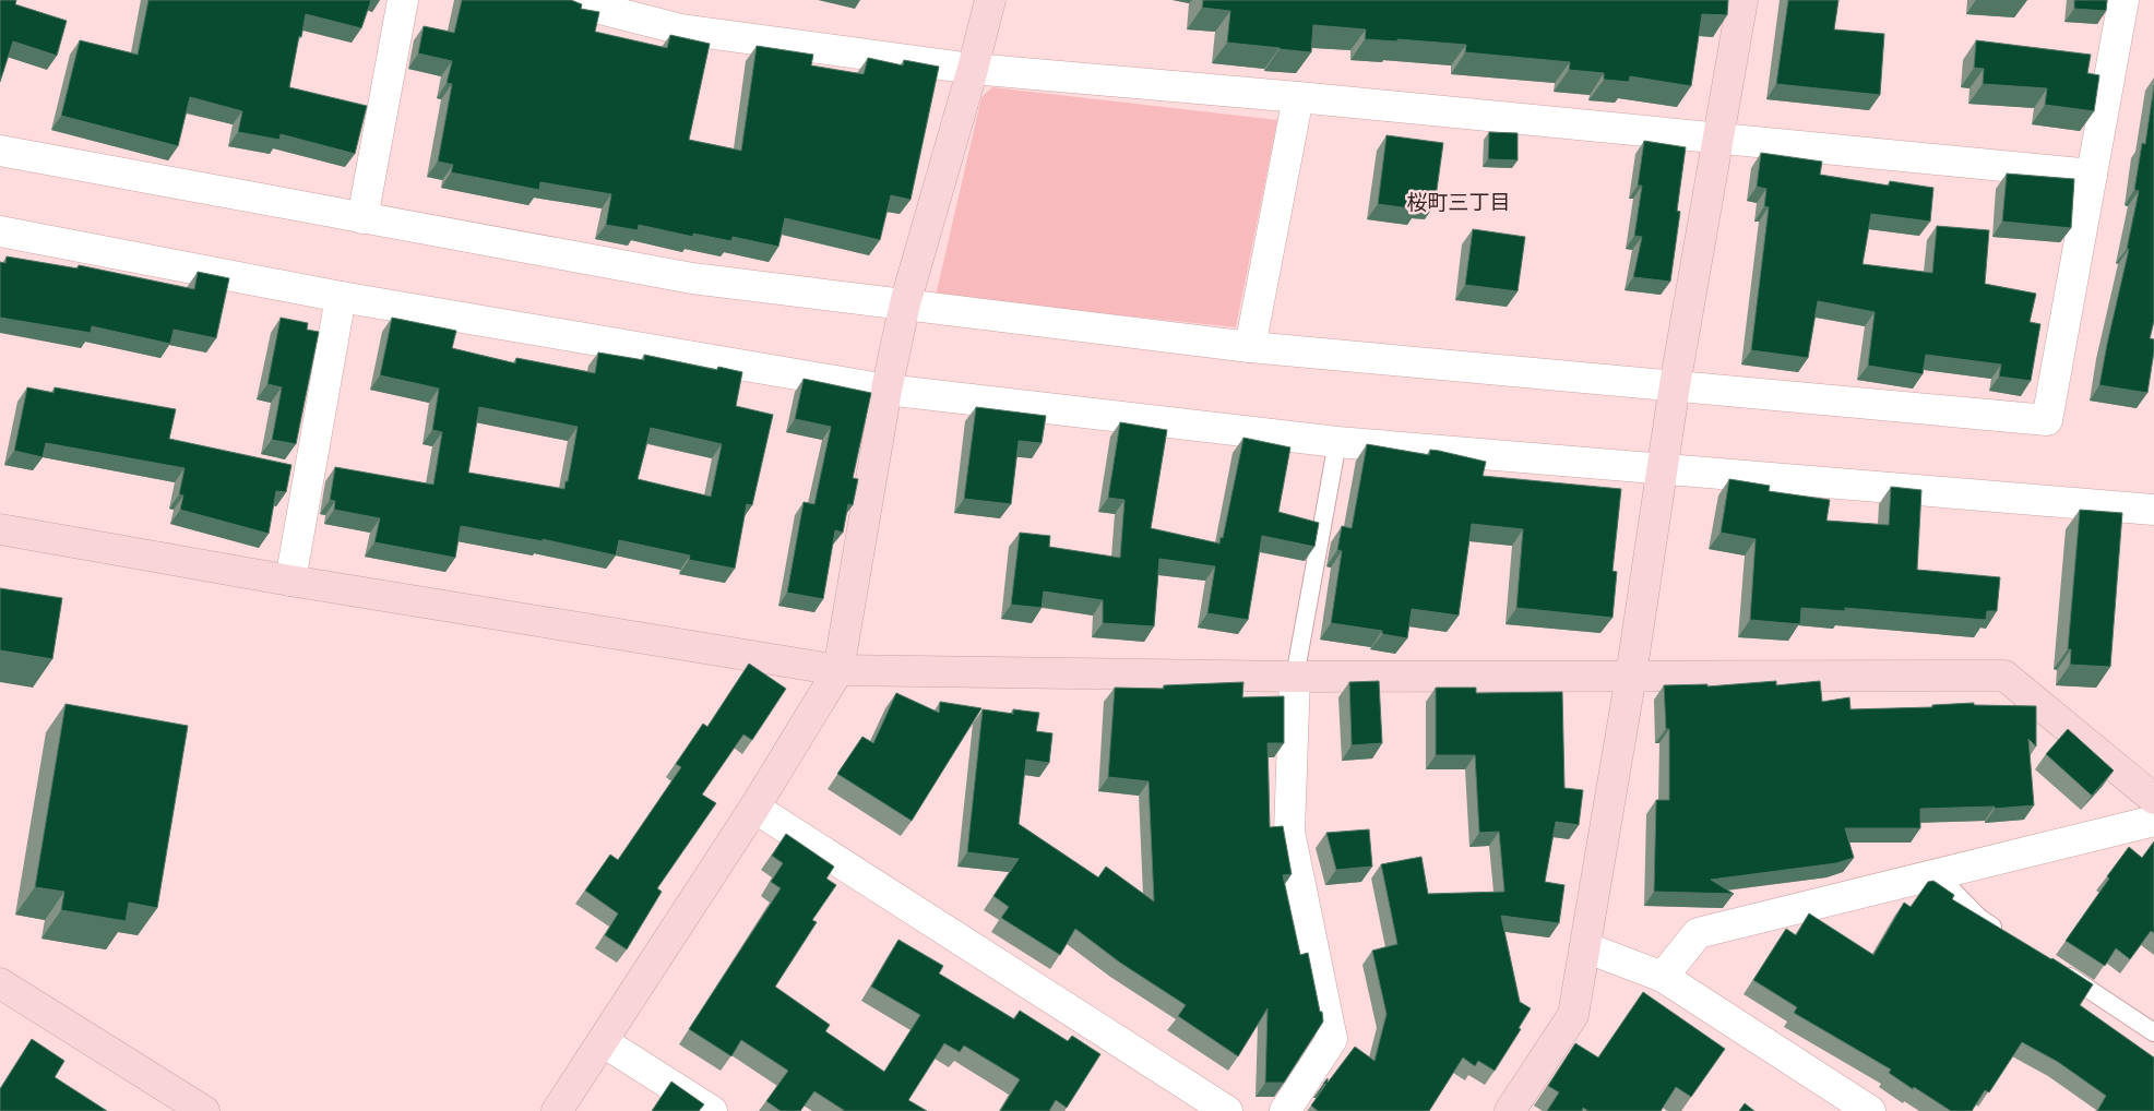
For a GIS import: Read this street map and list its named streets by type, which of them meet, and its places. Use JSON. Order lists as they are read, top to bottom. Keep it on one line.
{"districts":["桜町三丁目"]}
